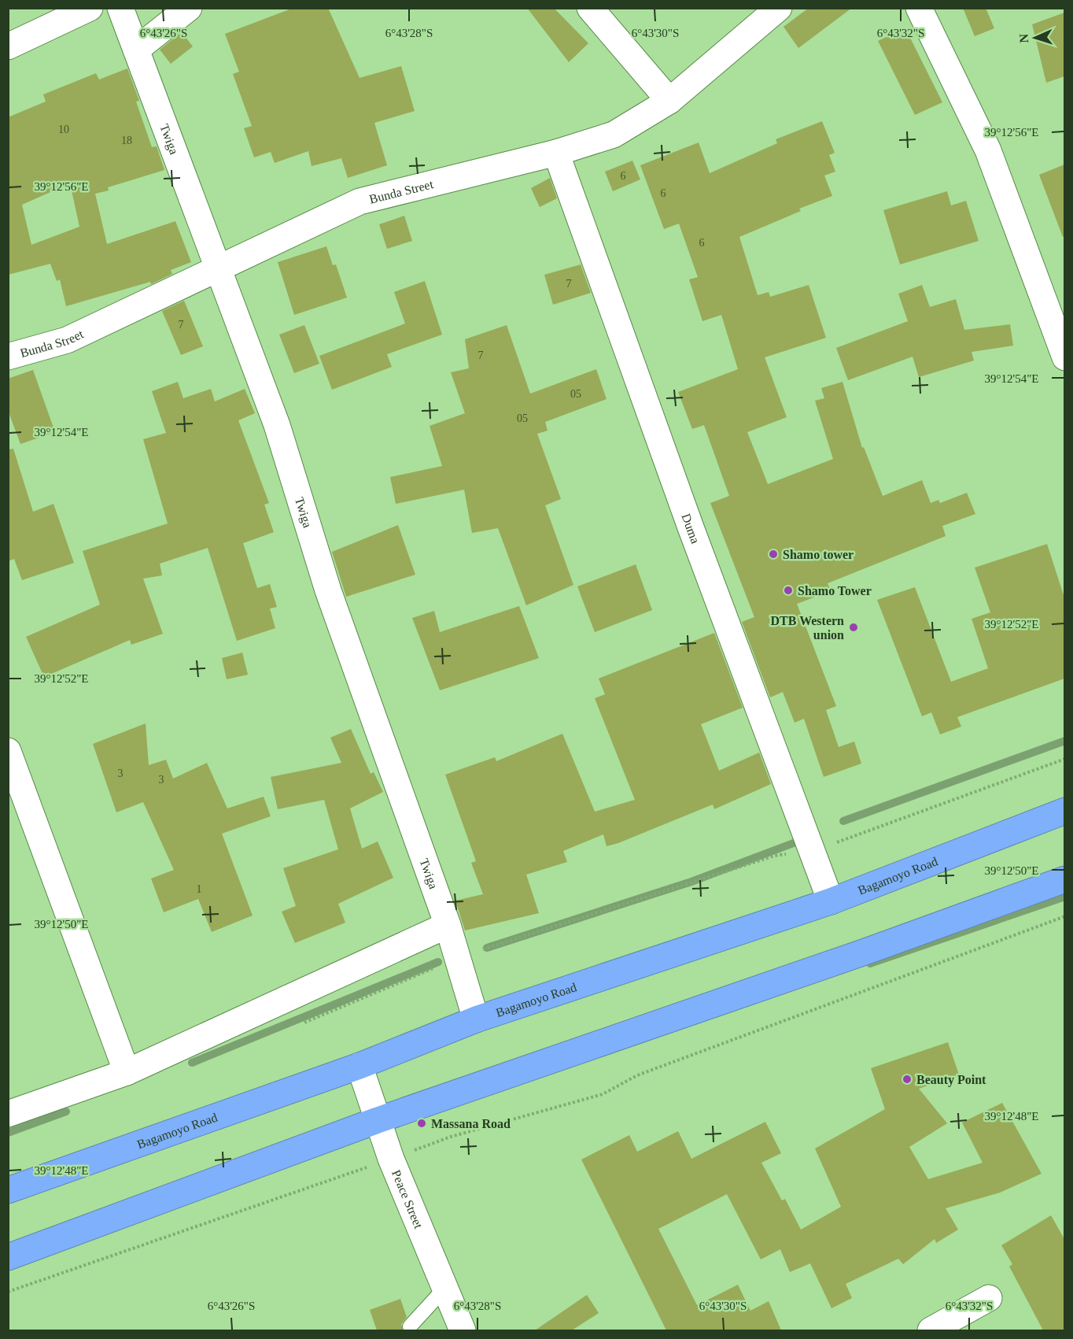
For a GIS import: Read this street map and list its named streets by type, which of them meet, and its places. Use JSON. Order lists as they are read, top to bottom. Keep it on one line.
{"streets":{"highway":["Bagamoyo Road"],"street":["Twiga","Bunda Street","Duma","Peace Street"]},"crossings":[["Twiga","Bunda Street"],["Twiga","Bagamoyo Road"],["Bunda Street","Duma"],["Duma","Bagamoyo Road"],["Bagamoyo Road","Peace Street"]],"places":["Shamo tower","Shamo Tower","DTB Western union","Beauty Point","Massana Road"],"house_numbers":["10","18","6","6","6","7","7","7","05","05","3","3","1"],"north":"left","coordinates":["6°43'26\"S","6°43'28\"S","6°43'30\"S","6°43'32\"S","39°12'56\"E","39°12'54\"E","39°12'52\"E","39°12'50\"E","39°12'48\"E"]}
